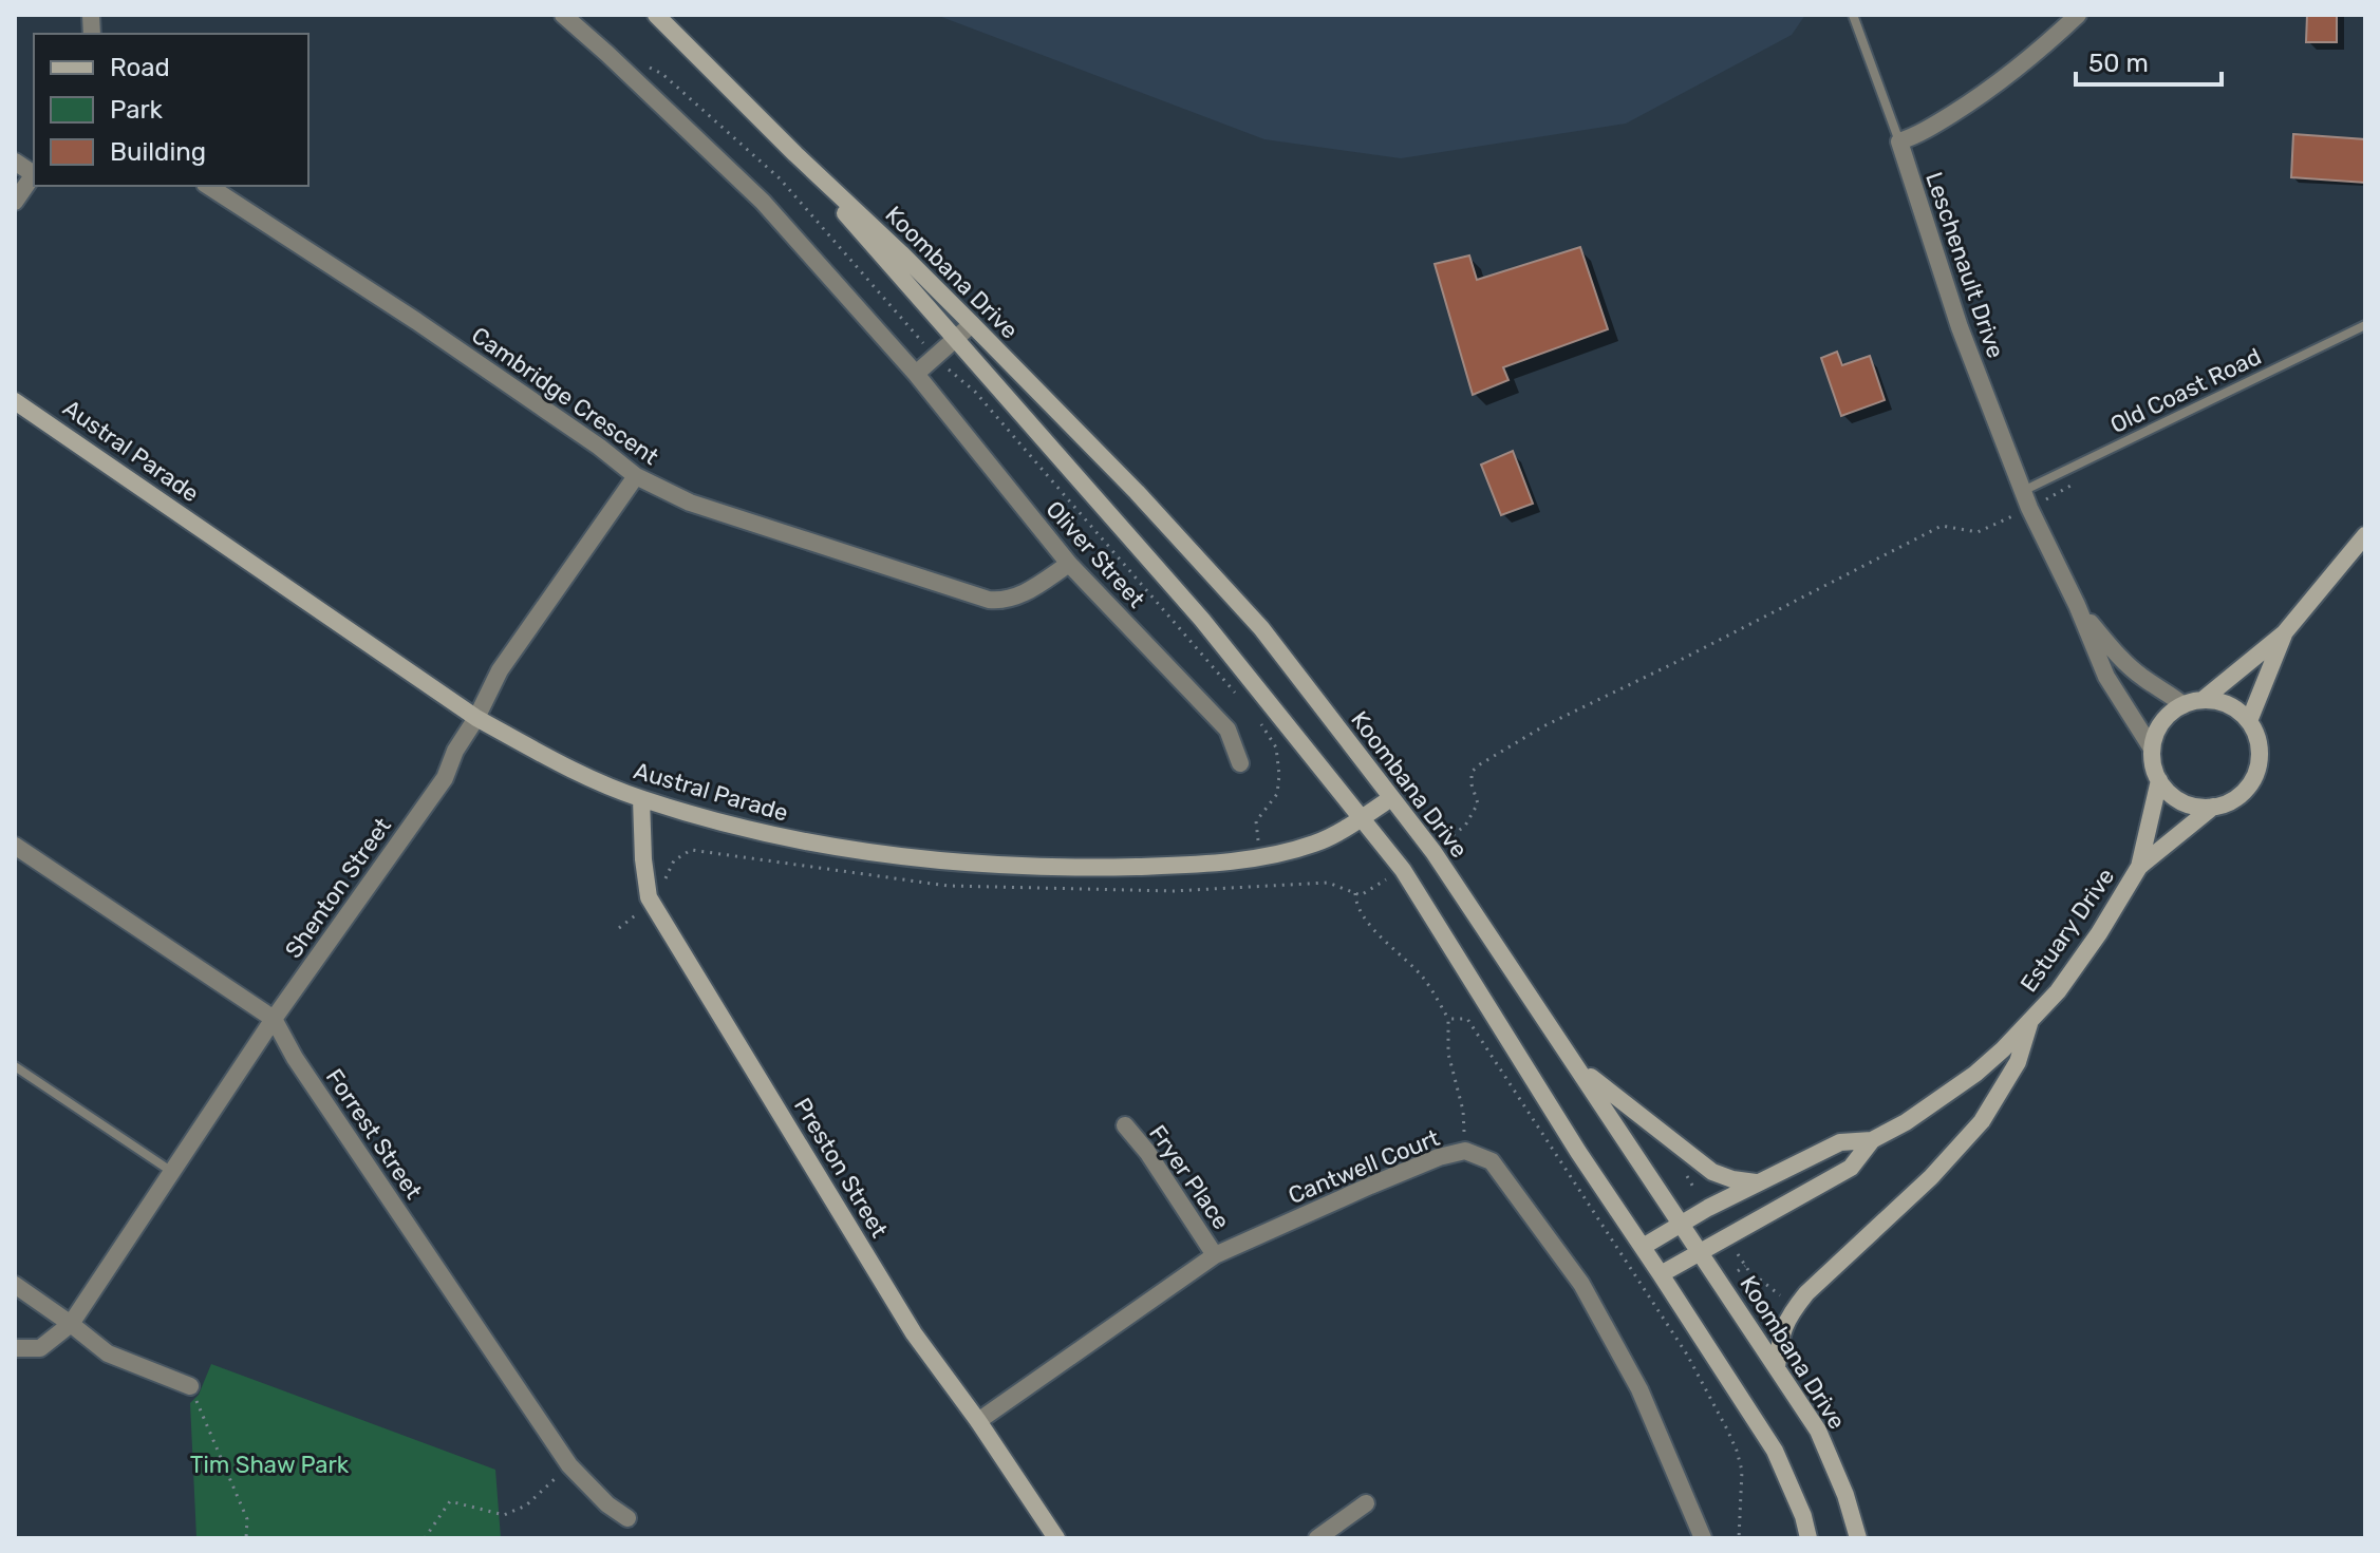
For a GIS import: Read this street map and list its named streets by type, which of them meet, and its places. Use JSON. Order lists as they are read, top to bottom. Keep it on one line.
{"streets":{"main road":["Koombana Drive","Austral Parade","Estuary Drive","Preston Street"],"street":["Leschenault Drive","Cambridge Crescent","Oliver Street","Shenton Street","Forrest Street","Cantwell Court","Fryer Place"],"lane":["Old Coast Road"]},"crossings":[["Leschenault Drive","Old Coast Road"],["Leschenault Drive","Estuary Drive"],["Koombana Drive","Austral Parade"],["Koombana Drive","Estuary Drive"],["Cambridge Crescent","Oliver Street"],["Cambridge Crescent","Shenton Street"],["Austral Parade","Shenton Street"],["Austral Parade","Preston Street"],["Shenton Street","Forrest Street"],["Cantwell Court","Preston Street"],["Cantwell Court","Fryer Place"]],"parks":["Tim Shaw Park"],"legend":["Road","Park","Building"],"scale_bar":"50 m"}
